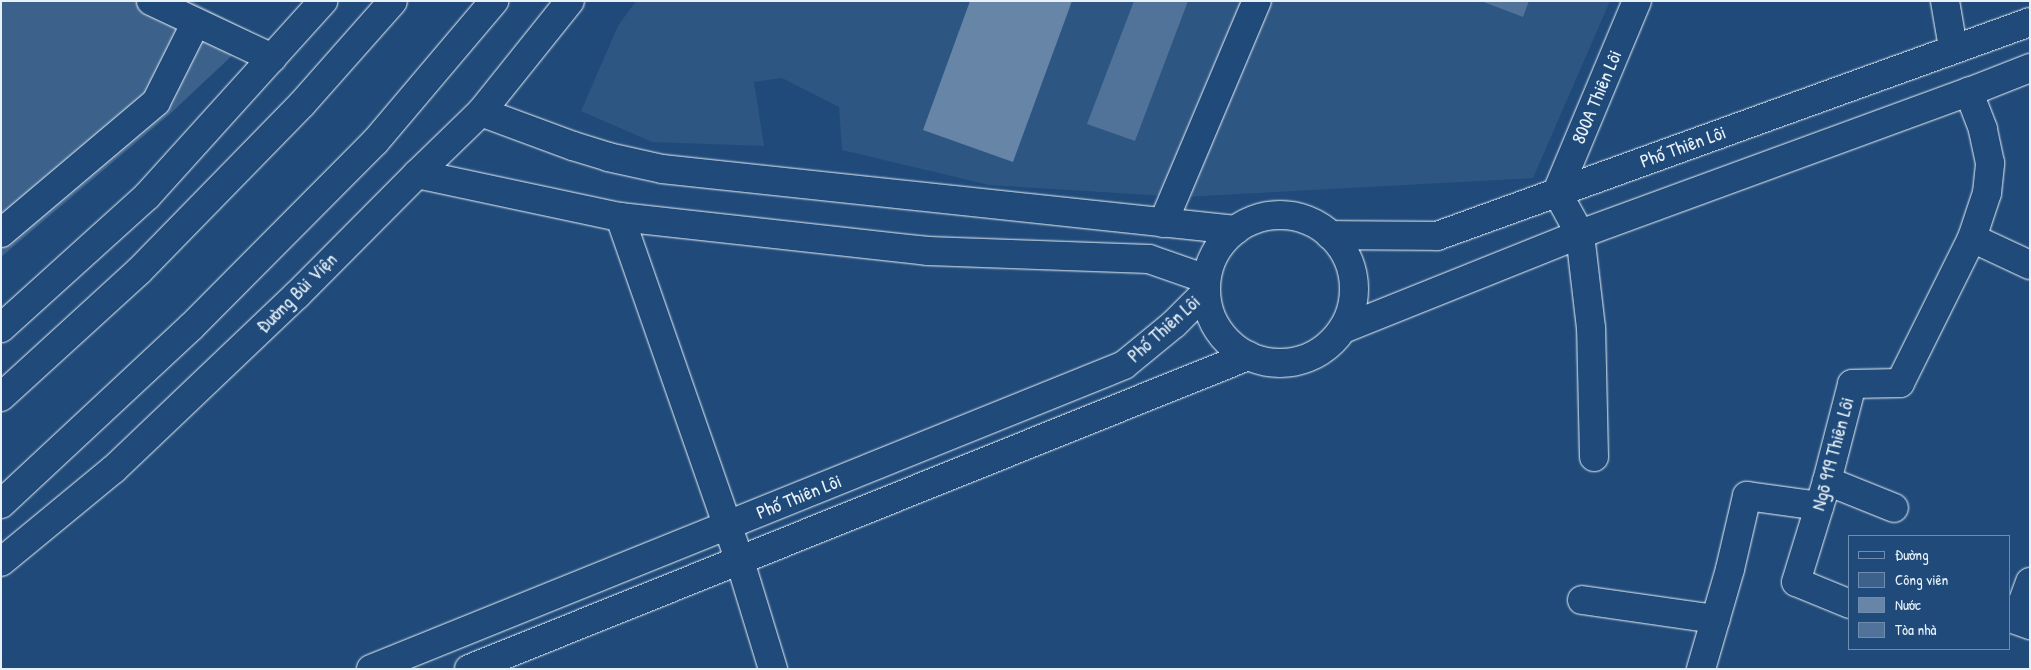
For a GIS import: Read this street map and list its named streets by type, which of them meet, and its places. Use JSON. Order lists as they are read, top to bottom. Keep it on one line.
{"streets":{"main road":["800A Thiên Lôi","Phố Thiên Lôi","Đường Bùi Viện","Ngõ 919 Thiên Lôi"]},"crossings":[["800A Thiên Lôi","Phố Thiên Lôi"]],"legend":["Đường","Công viên","Nước","Tòa nhà"]}
